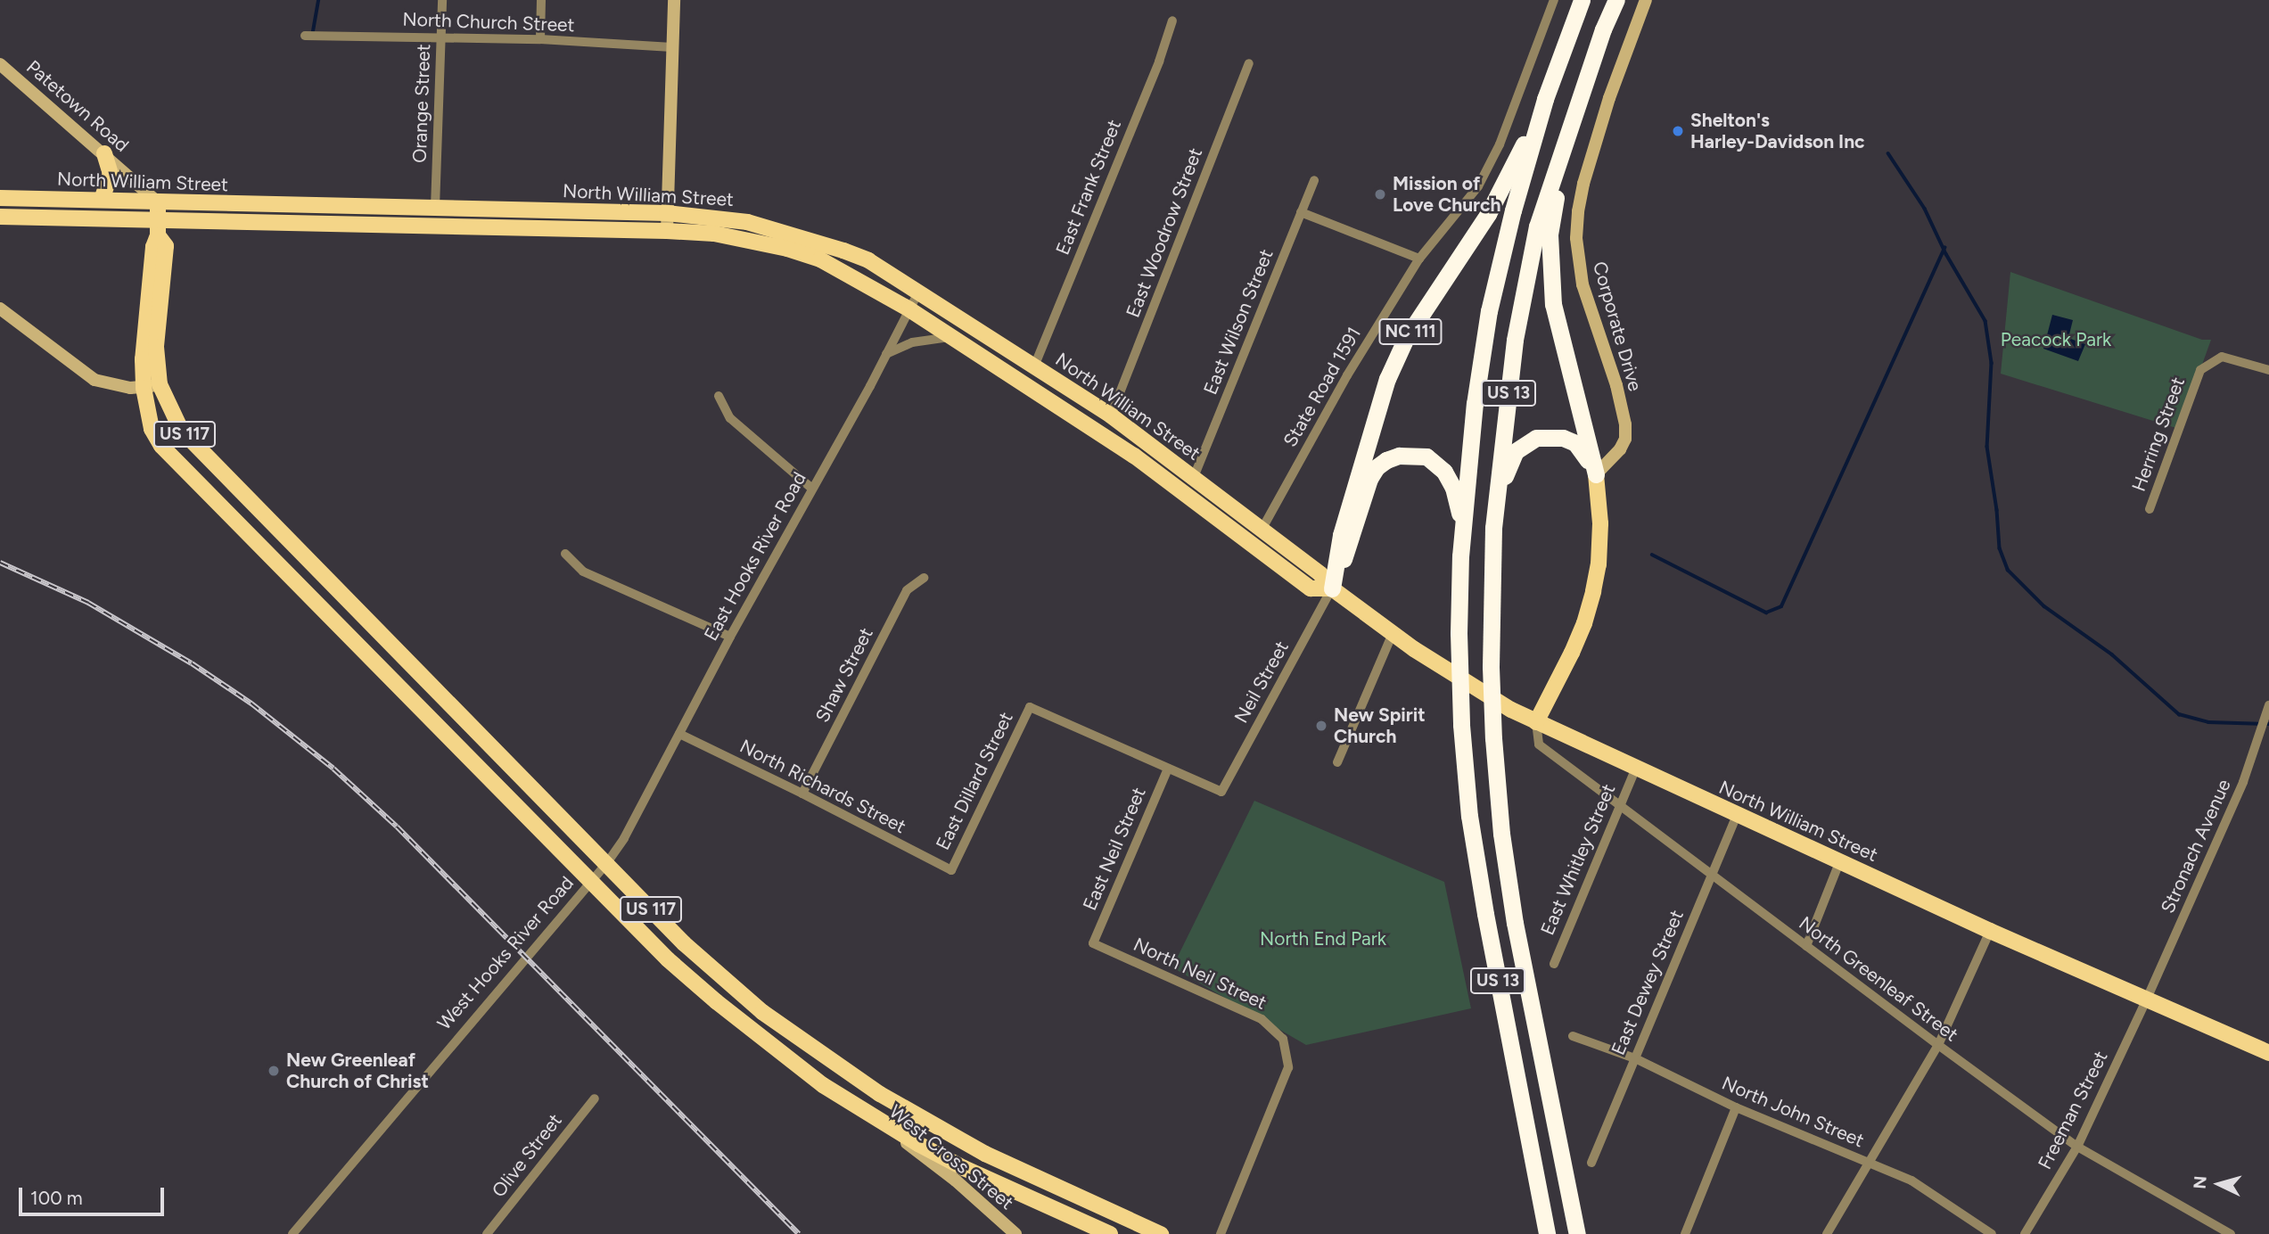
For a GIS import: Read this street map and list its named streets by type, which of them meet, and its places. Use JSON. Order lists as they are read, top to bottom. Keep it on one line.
{"streets":{"highway":["NC 111","US 13"],"main road":["North William Street","US 117"],"street":["North Church Street","Orange Street","Patetown Road","East Frank Street","East Woodrow Street","East Wilson Street","Corporate Drive","State Road 1591","Herring Street","East Hooks River Road","Shaw Street","Neil Street","East Dillard Street","North Richards Street","Stronach Avenue","East Neil Street","East Whitley Street","West Hooks River Road","North Neil Street","North Greenleaf Street","East Dewey Street","Freeman Street","North John Street","Olive Street","West Cross Street"]},"crossings":[["North Church Street","Orange Street"],["Orange Street","North William Street"],["Patetown Road","North William Street"],["North William Street","East Frank Street"],["North William Street","East Woodrow Street"],["North William Street","East Wilson Street"],["North William Street","NC 111"],["North William Street","State Road 1591"],["North William Street","East Hooks River Road"],["North William Street","Neil Street"],["North William Street","Stronach Avenue"],["North William Street","East Whitley Street"],["North William Street","North Greenleaf Street"],["North William Street","East Dewey Street"],["North William Street","Freeman Street"],["NC 111","US 13"],["NC 111","Neil Street"],["US 117","West Hooks River Road"],["US 117","West Cross Street"],["East Hooks River Road","North Richards Street"],["East Hooks River Road","West Hooks River Road"],["Shaw Street","North Richards Street"],["Neil Street","East Dillard Street"],["Neil Street","East Neil Street"],["East Dillard Street","North Richards Street"],["East Dillard Street","East Neil Street"],["Stronach Avenue","Freeman Street"],["East Neil Street","North Neil Street"],["East Whitley Street","North Greenleaf Street"],["North Greenleaf Street","East Dewey Street"],["North Greenleaf Street","Freeman Street"],["East Dewey Street","North John Street"]],"parks":["Peacock Park","North End Park"],"places":["Shelton's Harley-Davidson Inc","Mission of Love Church","New Spirit Church","New Greenleaf Church of Christ"],"scale_bar":"100 m","north":"left"}
